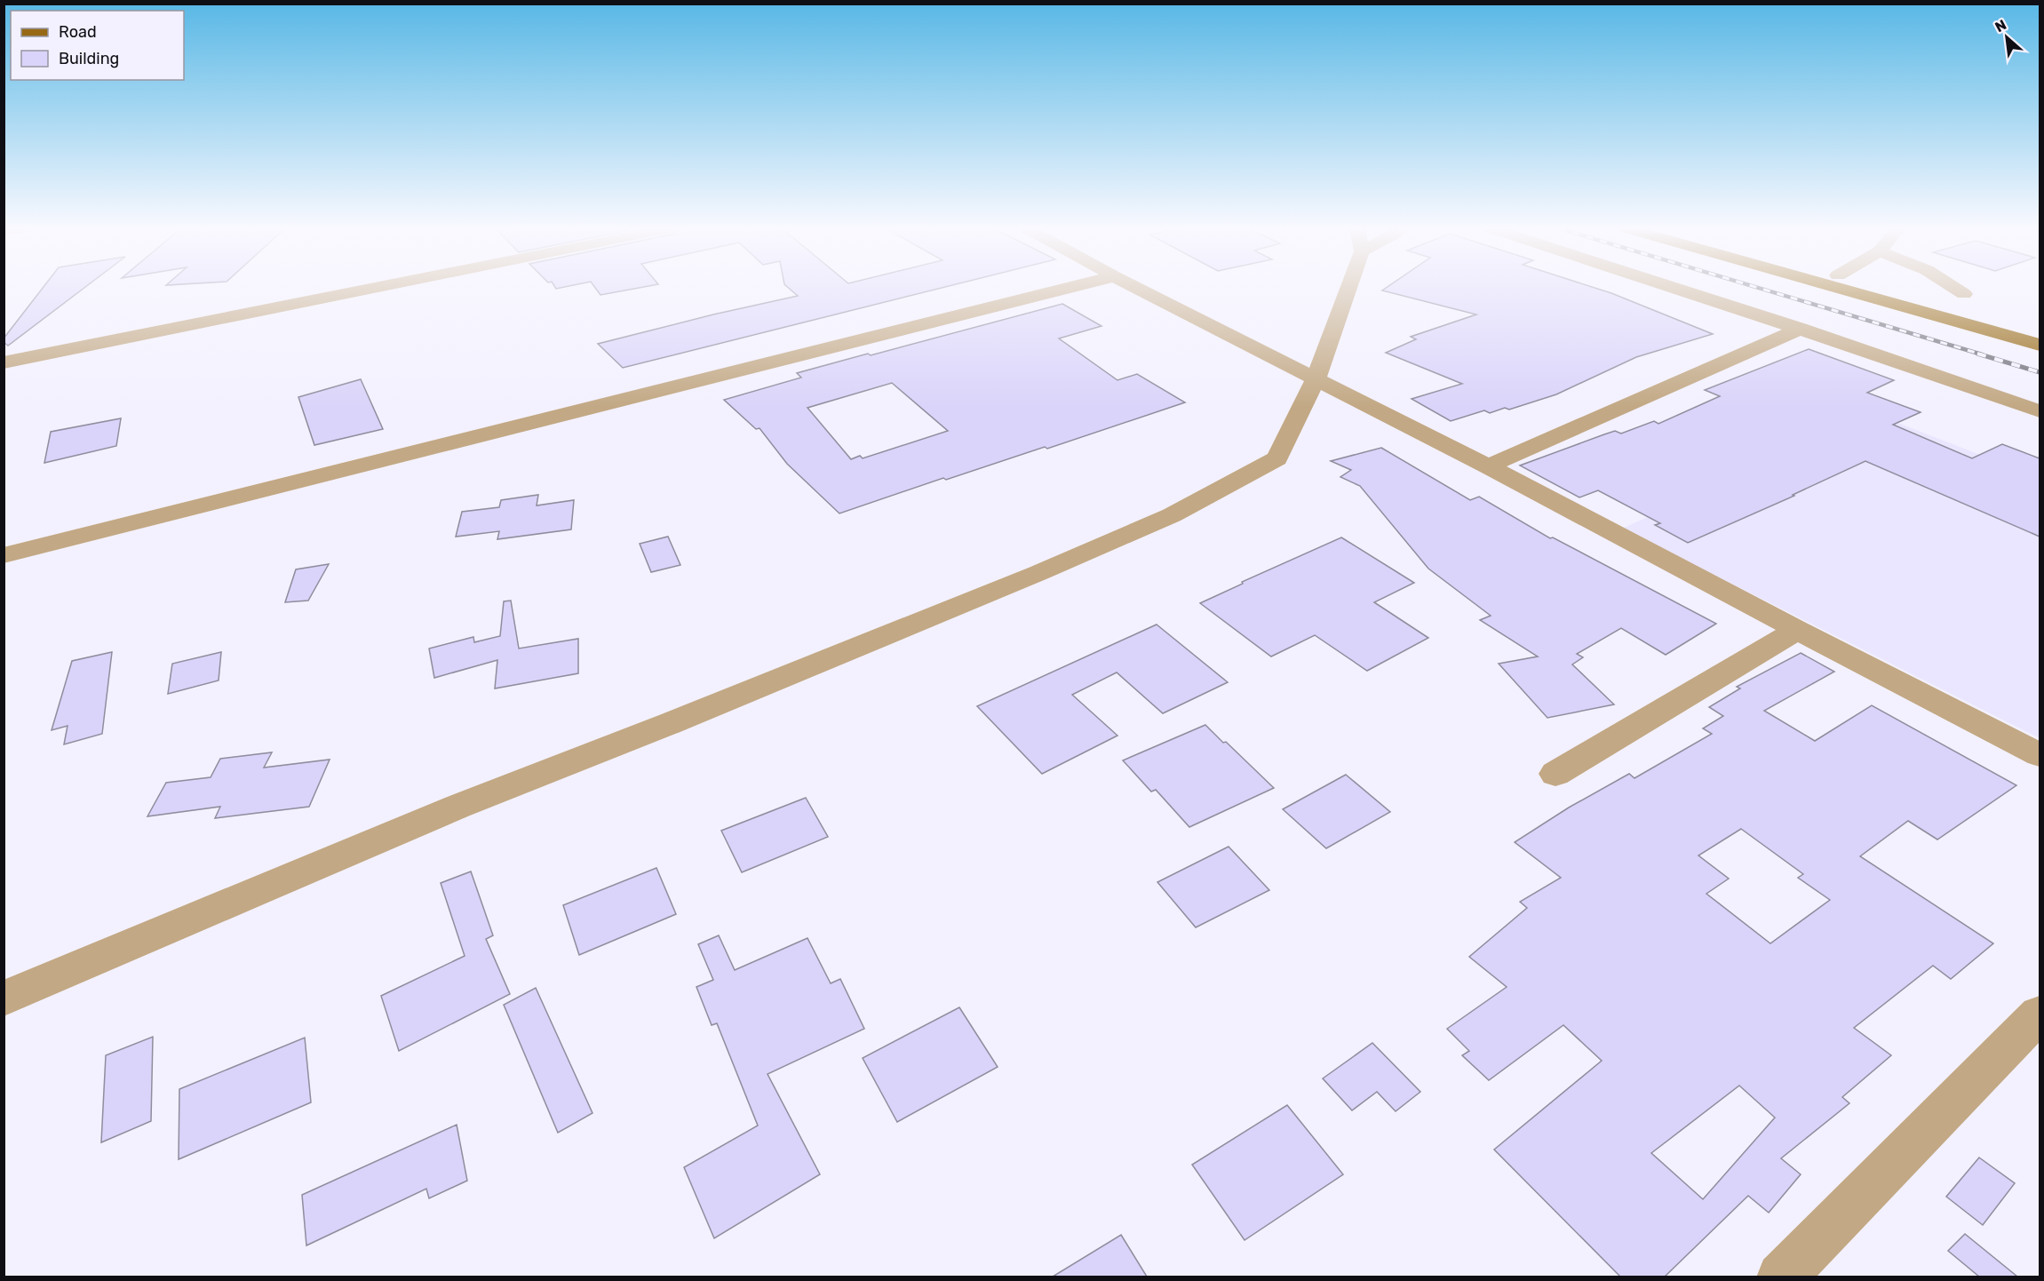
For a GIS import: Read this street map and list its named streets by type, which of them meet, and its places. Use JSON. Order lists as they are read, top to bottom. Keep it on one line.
{"legend":["Road","Building"],"north":"top left"}
